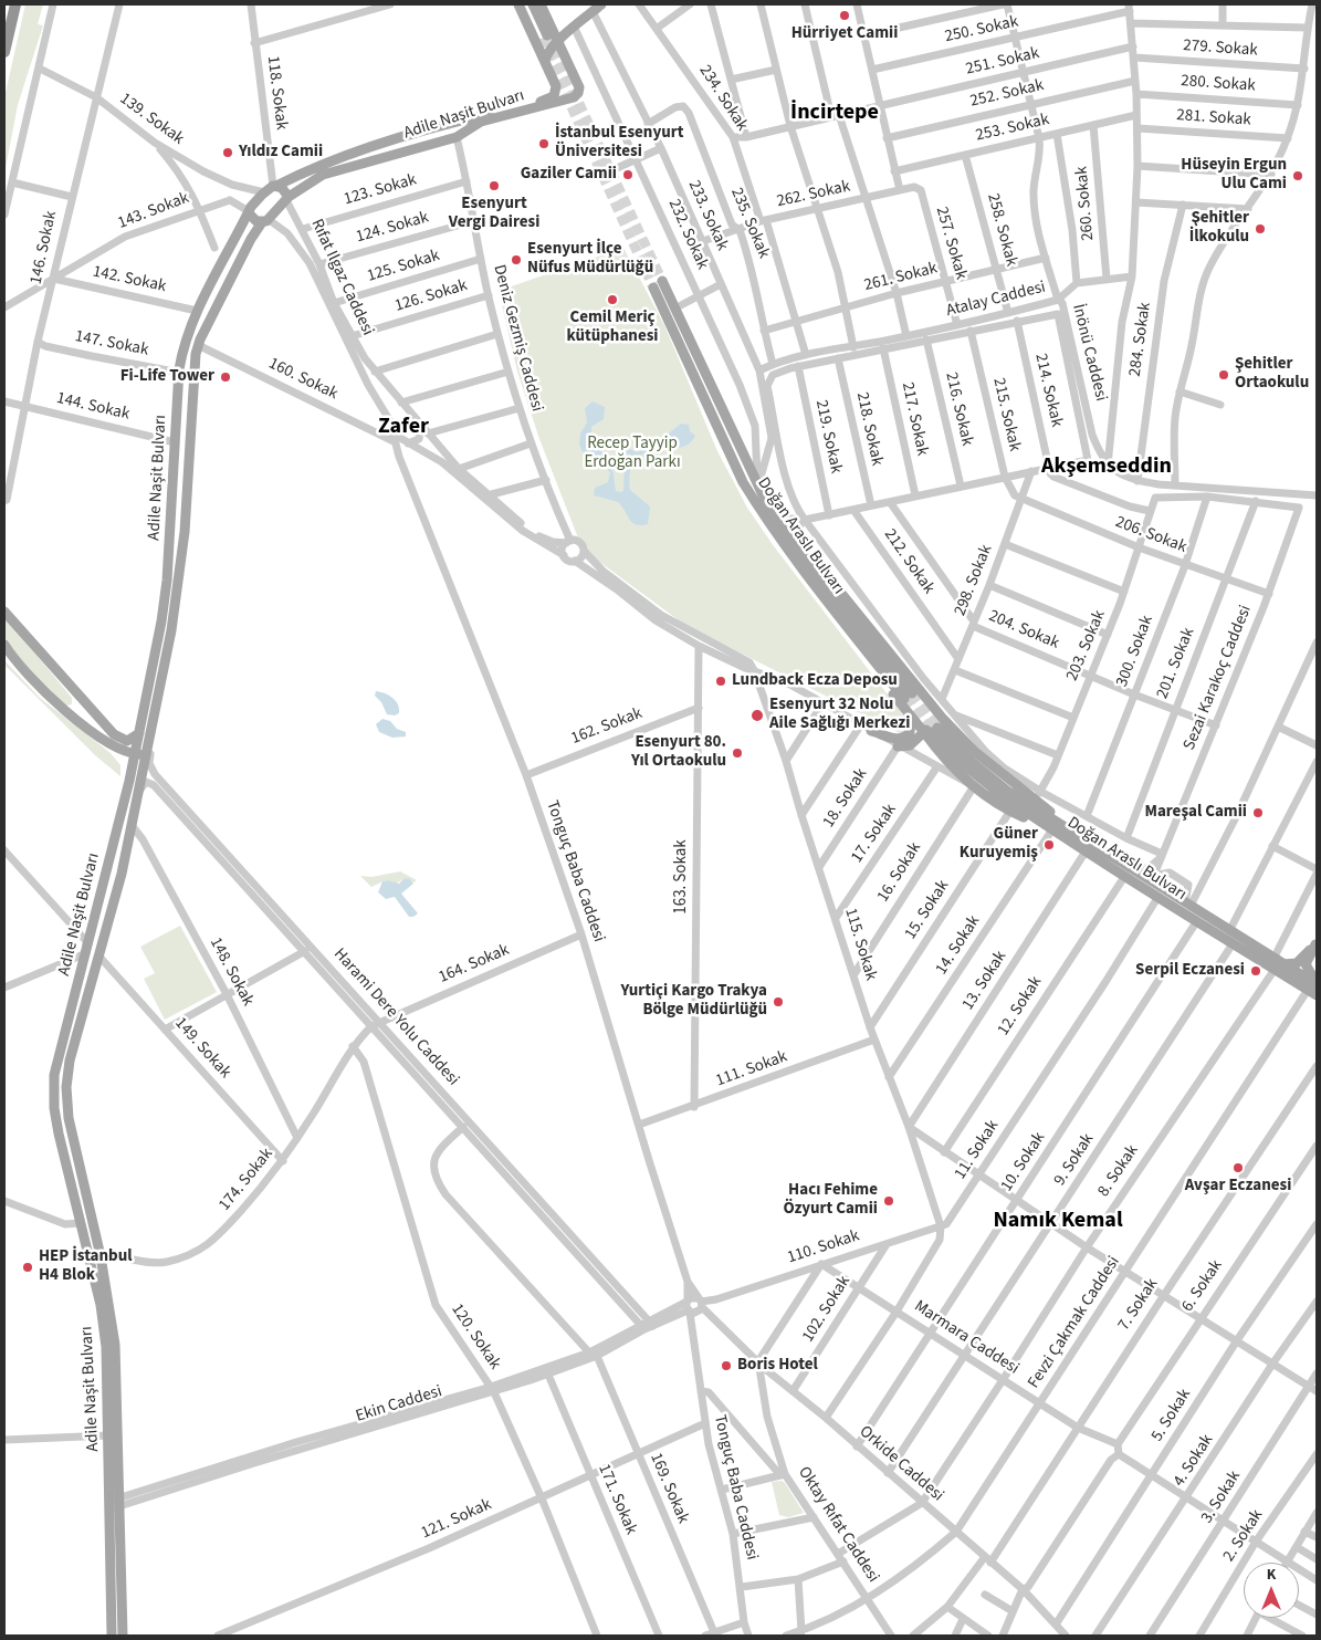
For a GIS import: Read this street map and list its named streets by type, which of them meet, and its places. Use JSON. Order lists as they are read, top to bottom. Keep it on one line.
{"streets":{"main road":["Adile Naşit Bulvarı","Doğan Araslı Bulvarı"],"street":["250. Sokak","279. Sokak","251. Sokak","280. Sokak","118. Sokak","252. Sokak","234. Sokak","281. Sokak","139. Sokak","253. Sokak","123. Sokak","262. Sokak","260. Sokak","143. Sokak","233. Sokak","235. Sokak","124. Sokak","258. Sokak","232. Sokak","257. Sokak","146. Sokak","125. Sokak","Rıfat Ilgaz Caddesi","261. Sokak","142. Sokak","126. Sokak","Atalay Caddesi","Deniz Gezmiş Caddesi","284. Sokak","147. Sokak","İnönü Caddesi","160. Sokak","214. Sokak","144. Sokak","216. Sokak","215. Sokak","217. Sokak","218. Sokak","219. Sokak","206. Sokak","212. Sokak","298. Sokak","204. Sokak","203. Sokak","300. Sokak","201. Sokak","Sezai Karakoç Caddesi","162. Sokak","18. Sokak","17. Sokak","Tonguç Baba Caddesi","16. Sokak","163. Sokak","15. Sokak","115. Sokak","14. Sokak","164. Sokak","148. Sokak","13. Sokak","12. Sokak","Harami Dere Yolu Caddesi","149. Sokak","111. Sokak","11. Sokak","9. Sokak","10. Sokak","8. Sokak","174. Sokak","110. Sokak","6. Sokak","7. Sokak","102. Sokak","Fevzi Çakmak Caddesi","120. Sokak","Marmara Caddesi","Ekin Caddesi","5. Sokak","4. Sokak","Orkide Caddesi","169. Sokak","3. Sokak","171. Sokak","121. Sokak","Oktay Rıfat Caddesi","2. Sokak"]},"crossings":[["250. Sokak","İnönü Caddesi"],["251. Sokak","234. Sokak"],["251. Sokak","İnönü Caddesi"],["118. Sokak","Adile Naşit Bulvarı"],["252. Sokak","İnönü Caddesi"],["234. Sokak","262. Sokak"],["234. Sokak","261. Sokak"],["234. Sokak","Atalay Caddesi"],["Adile Naşit Bulvarı","139. Sokak"],["Adile Naşit Bulvarı","Rıfat Ilgaz Caddesi"],["Adile Naşit Bulvarı","142. Sokak"],["Adile Naşit Bulvarı","Deniz Gezmiş Caddesi"],["Adile Naşit Bulvarı","147. Sokak"],["Adile Naşit Bulvarı","160. Sokak"],["Adile Naşit Bulvarı","144. Sokak"],["Adile Naşit Bulvarı","148. Sokak"],["Adile Naşit Bulvarı","Harami Dere Yolu Caddesi"],["Adile Naşit Bulvarı","149. Sokak"],["Adile Naşit Bulvarı","174. Sokak"],["Adile Naşit Bulvarı","Ekin Caddesi"],["139. Sokak","146. Sokak"],["253. Sokak","260. Sokak"],["253. Sokak","258. Sokak"],["253. Sokak","İnönü Caddesi"],["123. Sokak","Rıfat Ilgaz Caddesi"],["123. Sokak","Deniz Gezmiş Caddesi"],["262. Sokak","233. Sokak"],["262. Sokak","235. Sokak"],["262. Sokak","257. Sokak"],["143. Sokak","146. Sokak"],["143. Sokak","142. Sokak"],["233. Sokak","235. Sokak"],["233. Sokak","232. Sokak"],["233. Sokak","Atalay Caddesi"],["233. Sokak","Doğan Araslı Bulvarı"],["235. Sokak","261. Sokak"],["235. Sokak","Atalay Caddesi"],["124. Sokak","Rıfat Ilgaz Caddesi"],["124. Sokak","Deniz Gezmiş Caddesi"],["258. Sokak","261. Sokak"],["258. Sokak","Atalay Caddesi"],["232. Sokak","Doğan Araslı Bulvarı"],["257. Sokak","261. Sokak"],["257. Sokak","Atalay Caddesi"],["146. Sokak","142. Sokak"],["146. Sokak","147. Sokak"],["146. Sokak","144. Sokak"],["125. Sokak","Rıfat Ilgaz Caddesi"],["125. Sokak","Deniz Gezmiş Caddesi"],["Rıfat Ilgaz Caddesi","126. Sokak"],["Rıfat Ilgaz Caddesi","Deniz Gezmiş Caddesi"],["Rıfat Ilgaz Caddesi","Tonguç Baba Caddesi"],["261. Sokak","İnönü Caddesi"],["126. Sokak","Deniz Gezmiş Caddesi"],["Atalay Caddesi","İnönü Caddesi"],["160. Sokak","Tonguç Baba Caddesi"],["215. Sokak","206. Sokak"],["215. Sokak","298. Sokak"],["206. Sokak","298. Sokak"],["206. Sokak","203. Sokak"],["206. Sokak","300. Sokak"],["206. Sokak","201. Sokak"],["206. Sokak","Sezai Karakoç Caddesi"],["Doğan Araslı Bulvarı","14. Sokak"],["Doğan Araslı Bulvarı","13. Sokak"],["Doğan Araslı Bulvarı","12. Sokak"],["Doğan Araslı Bulvarı","11. Sokak"],["Doğan Araslı Bulvarı","9. Sokak"],["Doğan Araslı Bulvarı","10. Sokak"],["Doğan Araslı Bulvarı","8. Sokak"],["Doğan Araslı Bulvarı","Fevzi Çakmak Caddesi"],["212. Sokak","298. Sokak"],["298. Sokak","204. Sokak"],["204. Sokak","203. Sokak"],["204. Sokak","300. Sokak"],["204. Sokak","201. Sokak"],["204. Sokak","Sezai Karakoç Caddesi"],["203. Sokak","300. Sokak"],["201. Sokak","Sezai Karakoç Caddesi"],["162. Sokak","Tonguç Baba Caddesi"],["162. Sokak","163. Sokak"],["18. Sokak","115. Sokak"],["17. Sokak","115. Sokak"],["Tonguç Baba Caddesi","164. Sokak"],["Tonguç Baba Caddesi","111. Sokak"],["Tonguç Baba Caddesi","110. Sokak"],["Tonguç Baba Caddesi","Ekin Caddesi"],["Tonguç Baba Caddesi","Orkide Caddesi"],["Tonguç Baba Caddesi","121. Sokak"],["16. Sokak","115. Sokak"],["163. Sokak","111. Sokak"],["15. Sokak","115. Sokak"],["115. Sokak","14. Sokak"],["115. Sokak","13. Sokak"],["115. Sokak","111. Sokak"],["115. Sokak","11. Sokak"],["115. Sokak","110. Sokak"],["164. Sokak","Harami Dere Yolu Caddesi"],["164. Sokak","174. Sokak"],["148. Sokak","174. Sokak"],["Harami Dere Yolu Caddesi","174. Sokak"],["Harami Dere Yolu Caddesi","Ekin Caddesi"],["Harami Dere Yolu Caddesi","169. Sokak"],["149. Sokak","174. Sokak"],["11. Sokak","110. Sokak"],["11. Sokak","Marmara Caddesi"],["11. Sokak","Orkide Caddesi"],["9. Sokak","Marmara Caddesi"],["9. Sokak","Orkide Caddesi"],["10. Sokak","Marmara Caddesi"],["10. Sokak","Orkide Caddesi"],["8. Sokak","Marmara Caddesi"],["8. Sokak","Orkide Caddesi"],["174. Sokak","120. Sokak"],["110. Sokak","102. Sokak"],["110. Sokak","Marmara Caddesi"],["110. Sokak","Ekin Caddesi"],["110. Sokak","Orkide Caddesi"],["6. Sokak","Marmara Caddesi"],["7. Sokak","Marmara Caddesi"],["7. Sokak","Orkide Caddesi"],["102. Sokak","Marmara Caddesi"],["102. Sokak","Orkide Caddesi"],["Fevzi Çakmak Caddesi","Marmara Caddesi"],["Fevzi Çakmak Caddesi","Orkide Caddesi"],["Fevzi Çakmak Caddesi","Oktay Rıfat Caddesi"],["120. Sokak","Ekin Caddesi"],["120. Sokak","121. Sokak"],["Ekin Caddesi","Orkide Caddesi"],["Ekin Caddesi","169. Sokak"],["Ekin Caddesi","171. Sokak"],["5. Sokak","Orkide Caddesi"],["Orkide Caddesi","Oktay Rıfat Caddesi"],["169. Sokak","121. Sokak"],["171. Sokak","121. Sokak"]],"districts":["İncirtepe","Zafer","Akşemseddin","Namık Kemal"],"parks":["Recep Tayyip Erdoğan Parkı"],"places":["Hürriyet Camii","İstanbul Esenyurt Üniversitesi","Yıldız Camii","Gaziler Camii","Hüseyin Ergun Ulu Cami","Esenyurt Vergi Dairesi","Şehitler İlkokulu","Esenyurt İlçe Nüfus Müdürlüğü","Cemil Meriç kütüphanesi","Şehitler Ortaokulu","Fi-Life Tower","Lundback Ecza Deposu","Esenyurt 32 Nolu Aile Sağlığı Merkezi","Esenyurt 80. Yıl Ortaokulu","Mareşal Camii","Güner Kuruyemiş","Serpil Eczanesi","Yurtiçi Kargo Trakya Bölge Müdürlüğü","Avşar Eczanesi","Hacı Fehime Özyurt Camii","HEP İstanbul H4 Blok","Boris Hotel"],"north":"top"}
